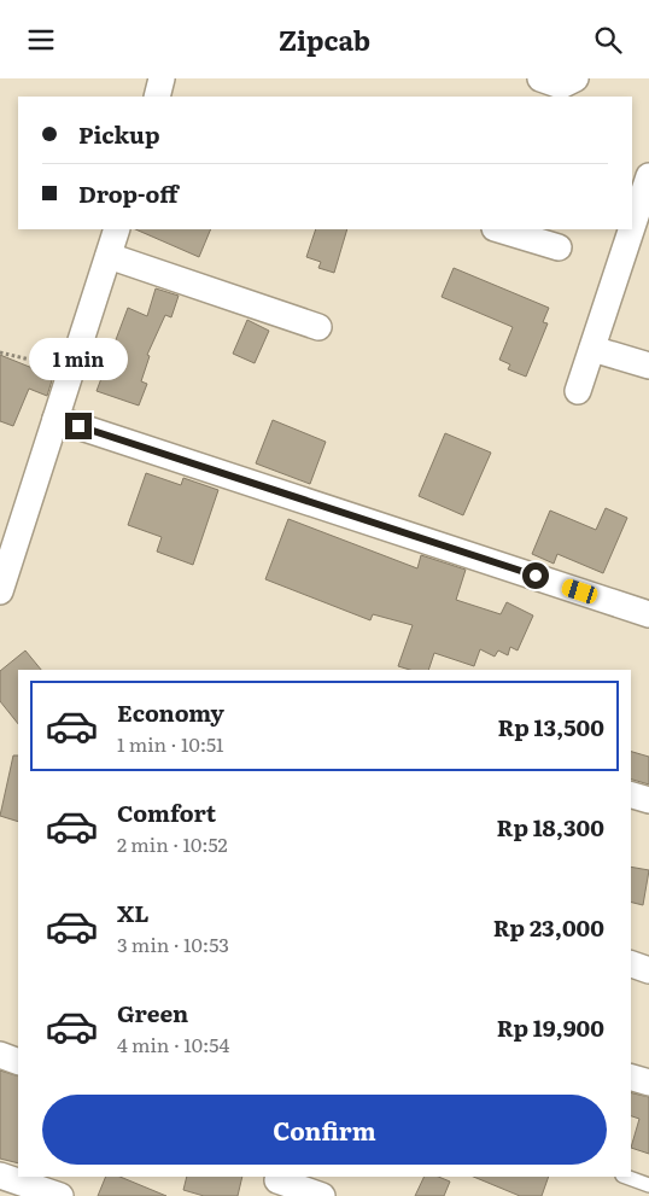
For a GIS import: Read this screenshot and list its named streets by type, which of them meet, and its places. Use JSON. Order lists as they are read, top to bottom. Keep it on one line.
{"page":{"header":"Zipcab","banner":["Pickup","Drop-off"],"bubble":"1 min","list":[{"name":"Economy","note":"1 min · 10:51","value":"Rp 13,500"},{"name":"Comfort","note":"2 min · 10:52","value":"Rp 18,300"},{"name":"XL","note":"3 min · 10:53","value":"Rp 23,000"},{"name":"Green","note":"4 min · 10:54","value":"Rp 19,900"}],"buttons":"Confirm"}}
